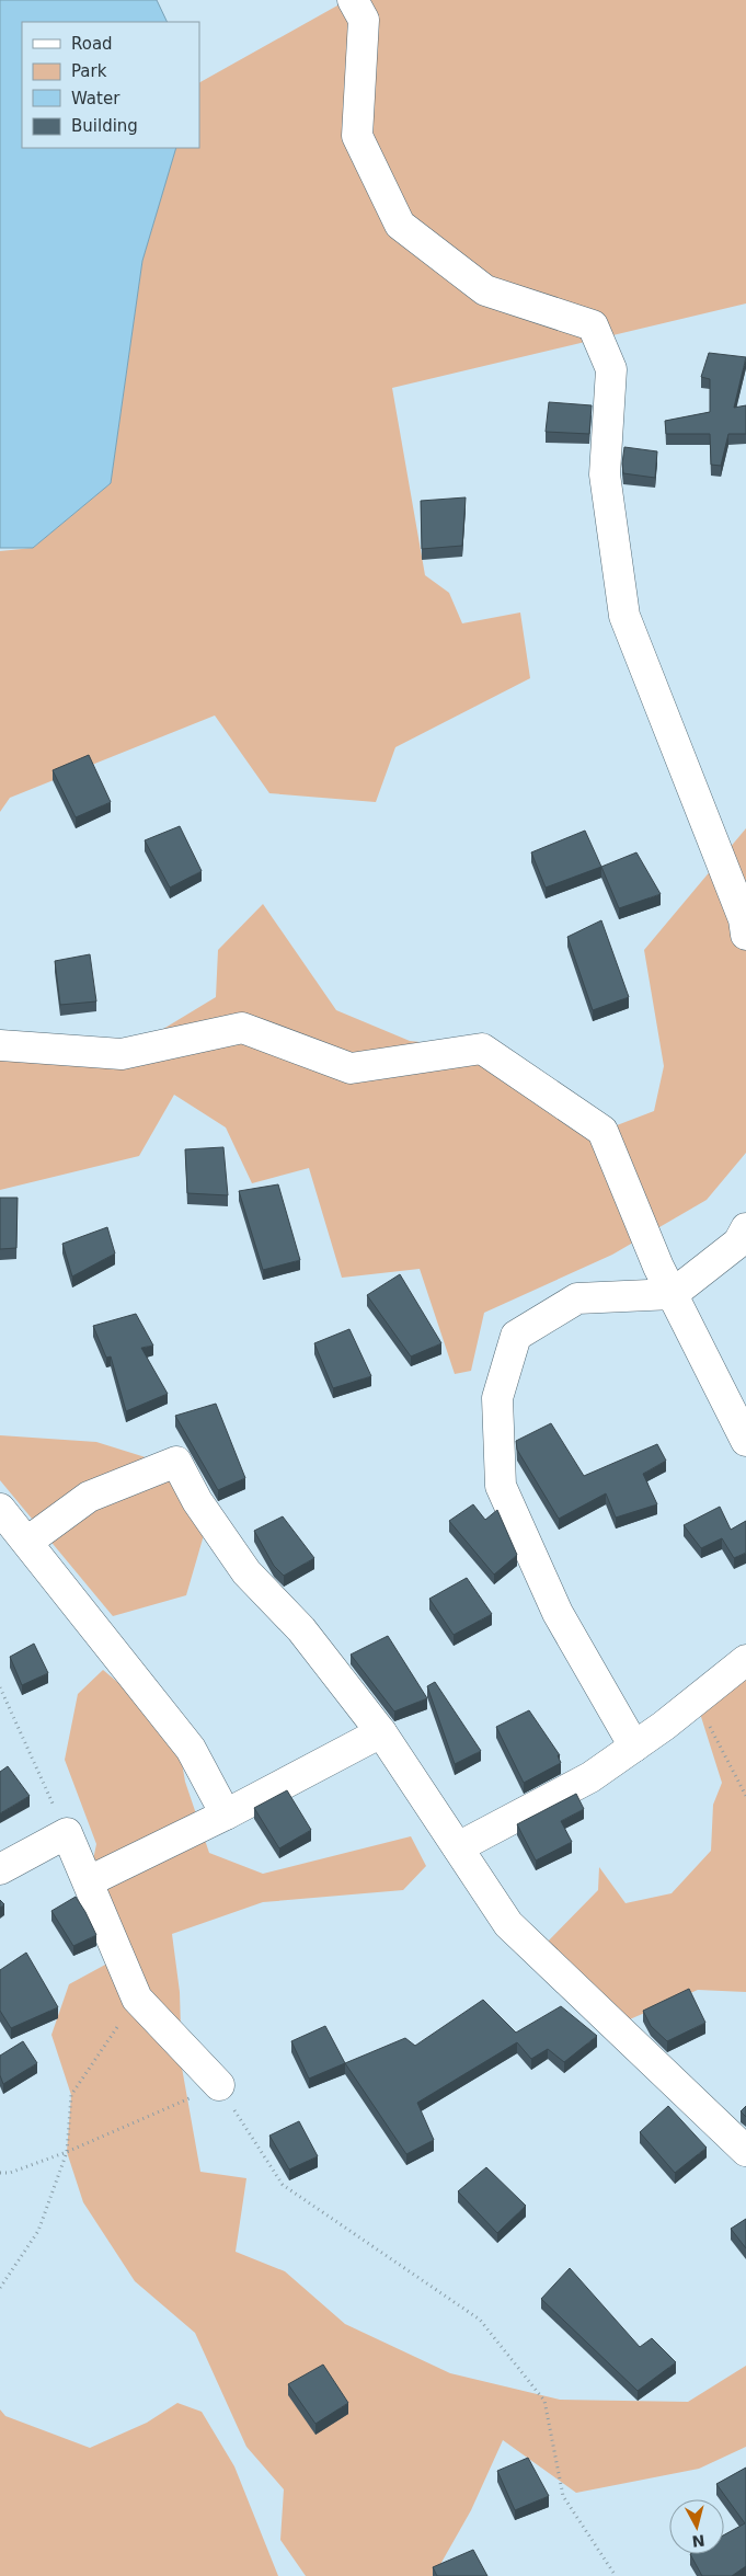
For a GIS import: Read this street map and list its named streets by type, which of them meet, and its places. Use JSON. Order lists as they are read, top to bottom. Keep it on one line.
{"legend":["Road","Park","Water","Building"],"north":"bottom"}
